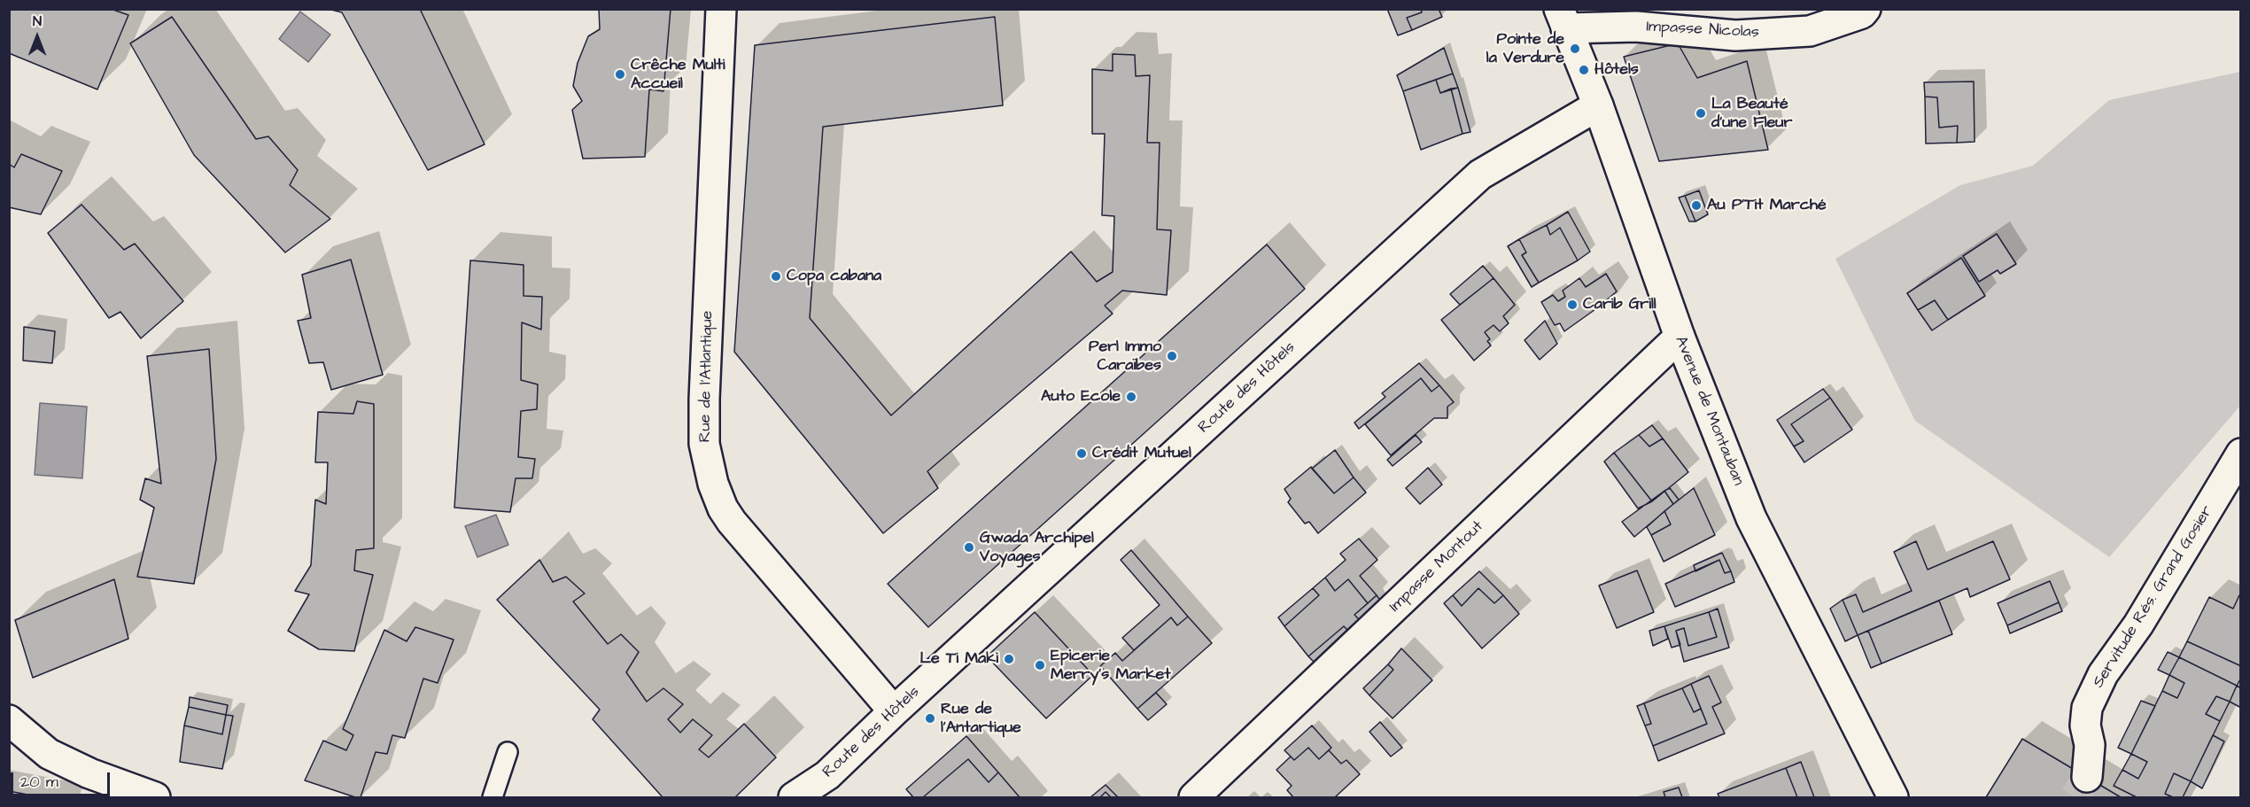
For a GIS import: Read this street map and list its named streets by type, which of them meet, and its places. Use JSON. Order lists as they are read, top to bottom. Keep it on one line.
{"streets":{"street":["Impasse Nicolas","Rue de l'Atlantique","Route des Hôtels","Avenue de Montauban","Impasse Montout","Servitude Rés. Grand Gosier"]},"crossings":[["Impasse Nicolas","Avenue de Montauban"],["Rue de l'Atlantique","Route des Hôtels"],["Route des Hôtels","Avenue de Montauban"],["Avenue de Montauban","Impasse Montout"]],"places":["Pointe de la Verdure","Hôtels","Crêche Multi Accueil","La Beauté d'une Fleur","Au P'Tit Marché","Copa cabana","Carib Grill","Perl Immo Caraïbes","Auto Ecole","Crédit Mutuel","Gwada Archipel Voyages","Le Ti Maki","Epicerie Merry's Market","Rue de l'Antartique"],"scale_bar":"20 m","north":"top"}
